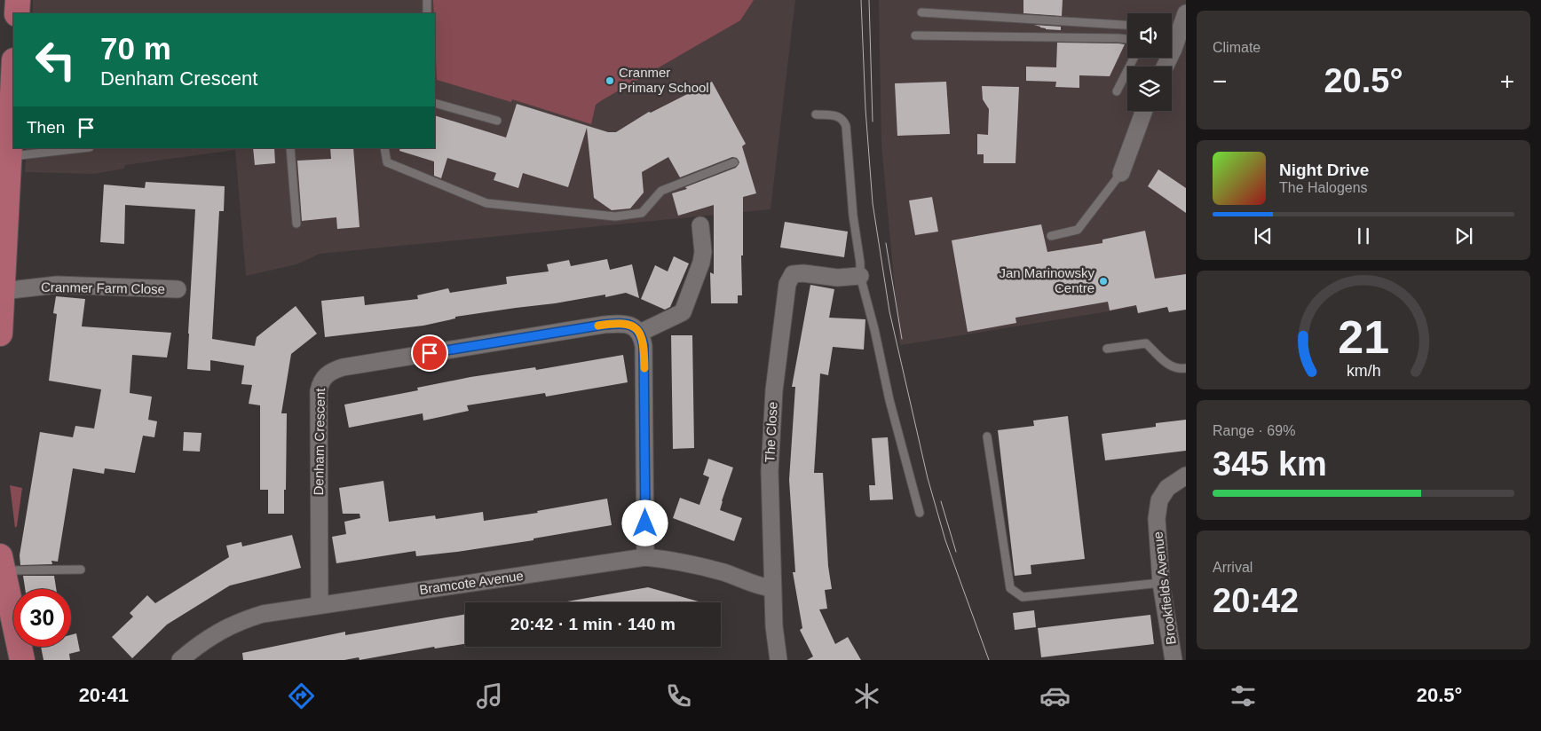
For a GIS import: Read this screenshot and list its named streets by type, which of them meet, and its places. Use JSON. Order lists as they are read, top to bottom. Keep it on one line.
{"streets":{"street":["Cranmer Farm Close","The Close","Denham Crescent","Bramcote Avenue","Brookfields Avenue"]},"crossings":[["The Close","Bramcote Avenue"],["Denham Crescent","Bramcote Avenue"]],"places":["Cranmer Primary School","Jan Marinowsky Centre"],"page":{"tile":["Climate",["Range · 69%","345 km"],["Arrival","20:42"]],"turn":["70 m","Denham Crescent"],"heat":["−","20.5°","+"],"then":"Then","song":["Night Drive","The Halogens"],"limit":"30","trip":"20:42 · 1 min · 140 m","tabs":["20:41","20.5°"],"gauge":["21","km/h"]}}
